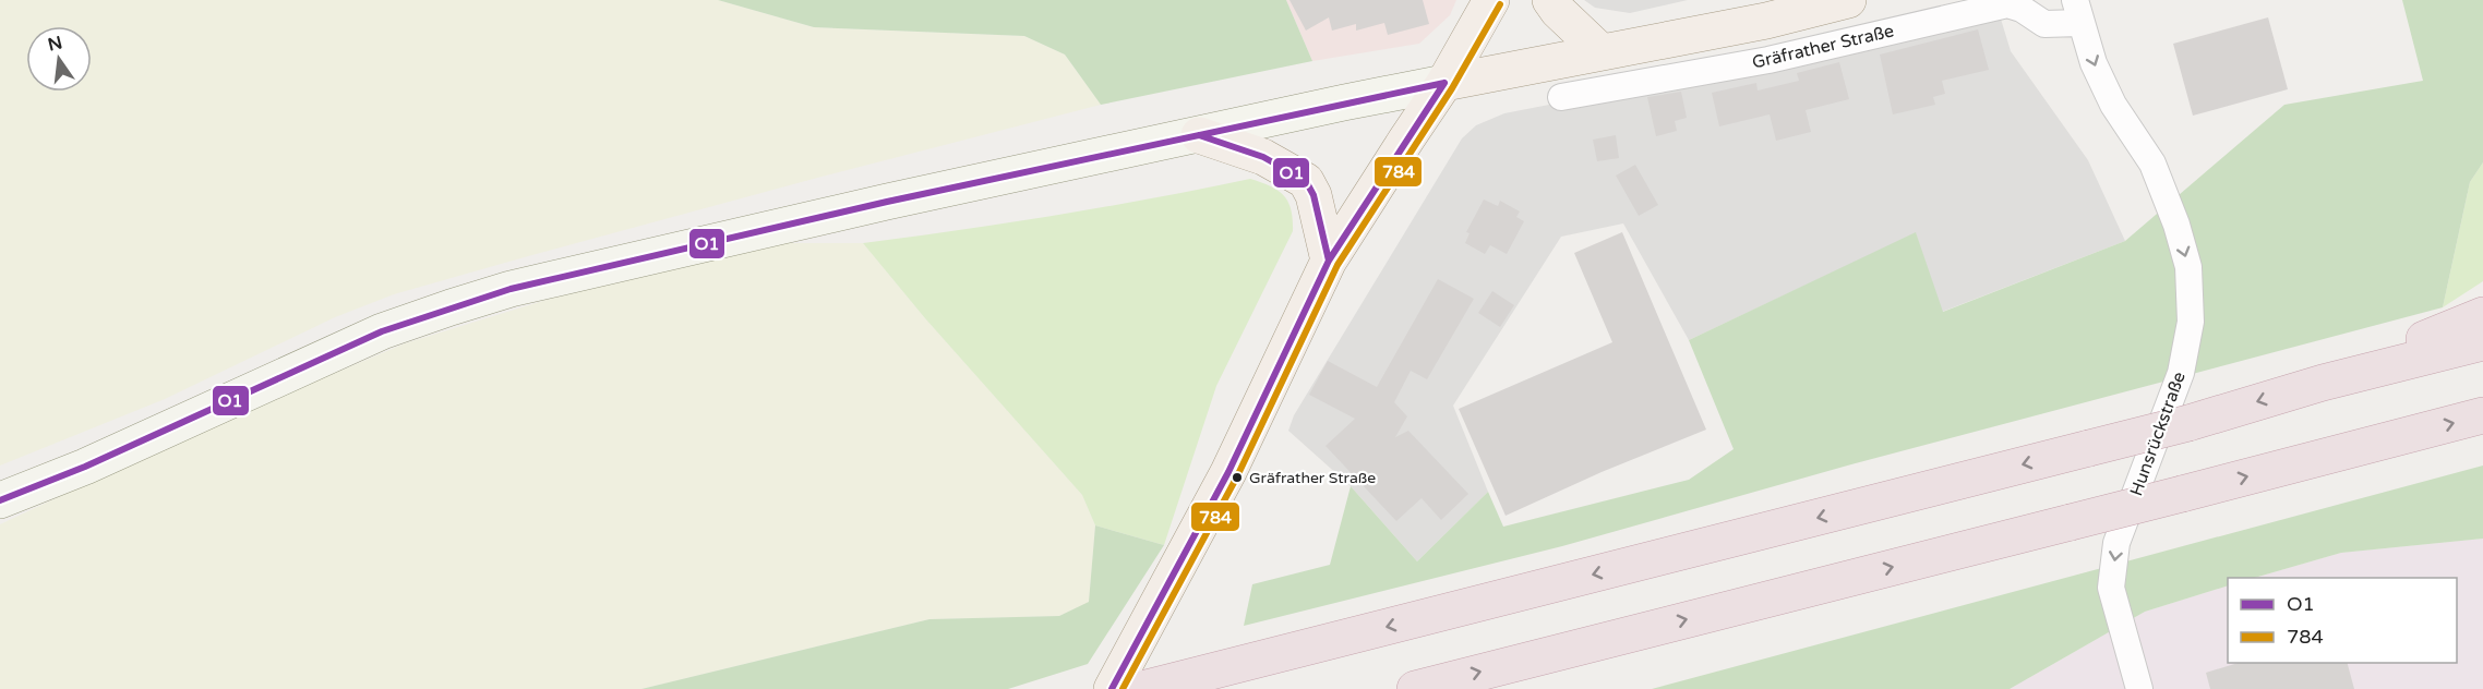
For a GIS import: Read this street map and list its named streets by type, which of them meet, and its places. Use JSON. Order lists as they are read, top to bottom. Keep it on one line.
{"streets":{"street":["Gräfrather Straße","Hunsrückstraße"]},"crossings":[["Gräfrather Straße","Hunsrückstraße"]],"one_way":["Hunsrückstraße"],"places":["Gräfrather Straße"],"lines":["transit line 784","transit line O1"],"legend":["O1","784"],"north":"top"}
